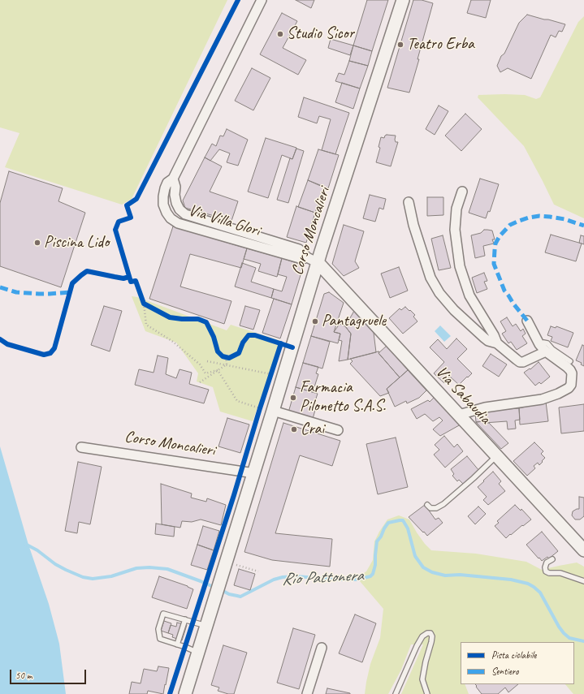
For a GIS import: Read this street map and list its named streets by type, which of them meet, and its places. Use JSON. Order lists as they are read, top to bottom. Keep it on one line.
{"streets":{"main road":["Corso Moncalieri","Via Sabaudia"],"street":["Via Villa Glori"]},"crossings":[["Via Villa Glori","Corso Moncalieri"],["Via Villa Glori","Via Sabaudia"],["Corso Moncalieri","Via Sabaudia"]],"water":["Rio Pattonera"],"places":["Studio Sicor","Teatro Erba","Piscina Lido","Pantagruele","Farmacia Pilonetto S.A.S.","Crai"],"legend":["Pista ciclabile","Sentiero"],"scale_bar":"50 m"}
